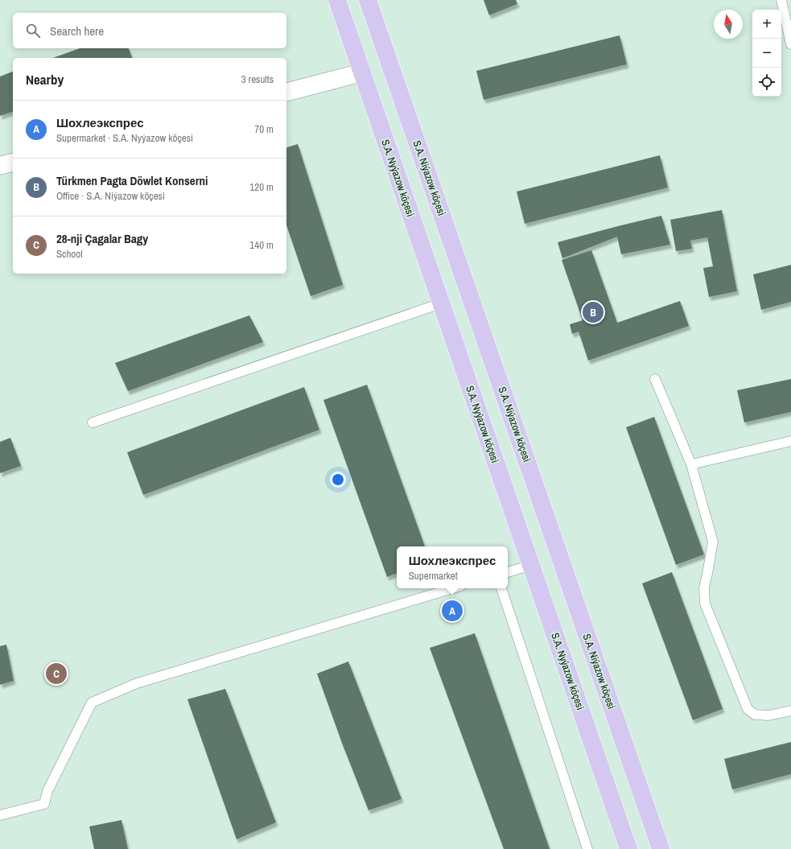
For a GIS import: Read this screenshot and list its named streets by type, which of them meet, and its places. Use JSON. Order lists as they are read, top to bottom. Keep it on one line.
{"streets":{"main road":["S.A. Nyýazow köçesi","S.A. Niýazow köçesi"]},"north":"top","page":{"map_buttons":["+","−"],"search":"Search here","heading":["Nearby","3 results"],"list":[{"mark":"A","name":"Шохлеэкспрес","note":"Supermarket · S.A. Nyýazow köçesi","value":"70 m"},{"mark":"B","name":"Türkmen Pagta Döwlet Konserni","note":"Office · S.A. Niýazow köçesi","value":"120 m"},{"mark":"C","name":"28-nji Çagalar Bagy","note":"School","value":"140 m"}],"pins":["B","A","C"],"popup":["Шохлеэкспрес","Supermarket"]}}
